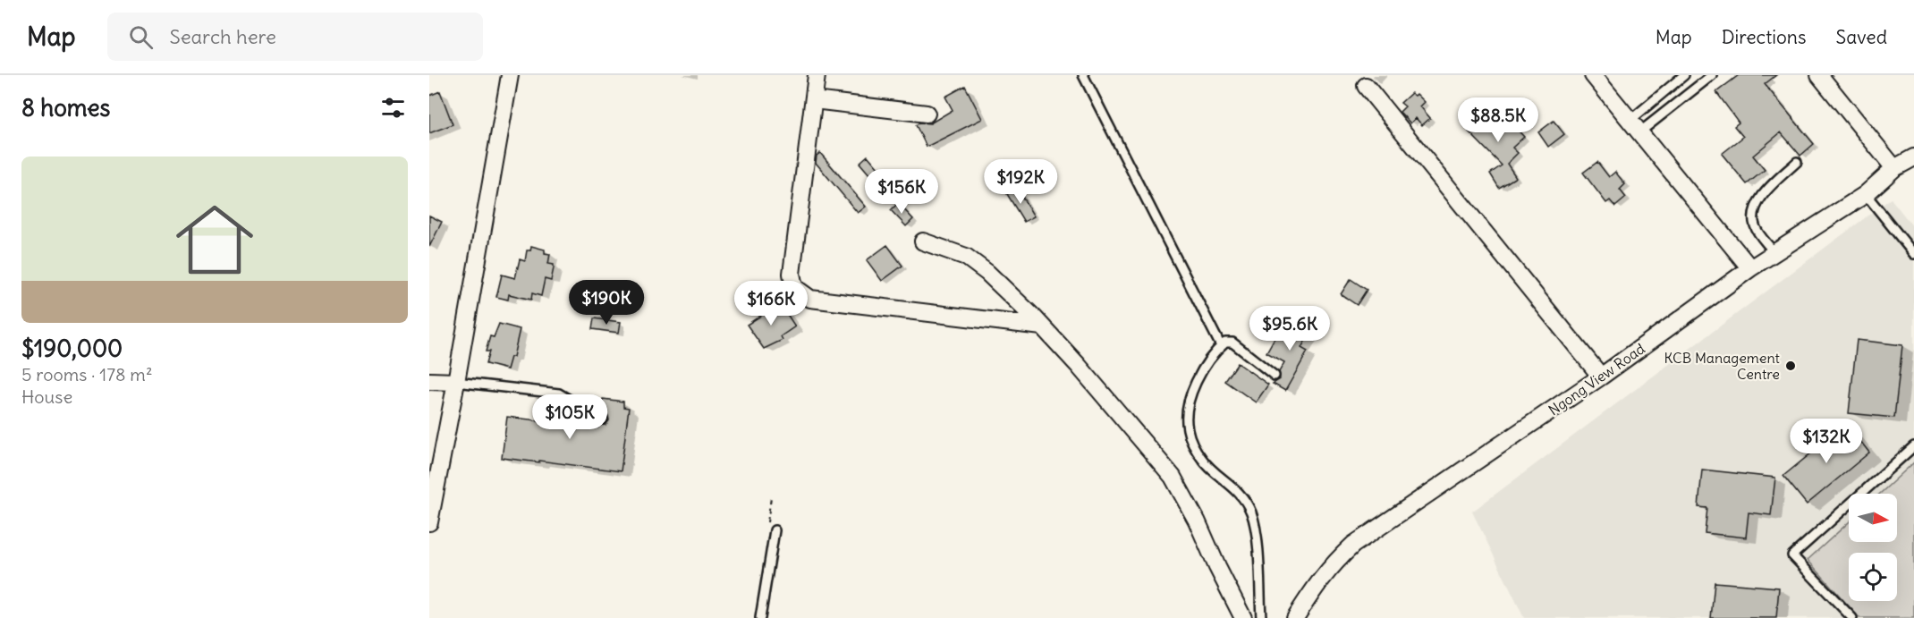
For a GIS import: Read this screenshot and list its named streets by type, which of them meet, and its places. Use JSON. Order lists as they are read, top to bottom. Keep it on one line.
{"streets":{"street":["Ngong View Road"]},"places":["KCB Management Centre"],"north":"right","page":{"header":"Map","search":"Search here","nav":["Map","Directions","Saved"],"heading":"8 homes","price":["$88.5K","$192K","$156K","$190K","$166K","$95.6K","$105K","$132K"],"list":[{"name":"$190,000","note":"5 rooms · 178 m² · House"}]}}
